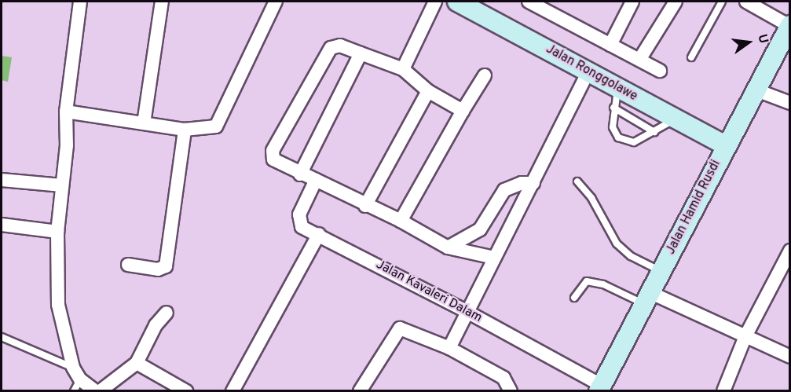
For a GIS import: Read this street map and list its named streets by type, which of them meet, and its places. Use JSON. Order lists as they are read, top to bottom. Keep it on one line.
{"streets":{"street":["Jalan Ronggolawe","Jalan Hamid Rusdi","Jalan Kavaleri Dalam"]},"crossings":[["Jalan Ronggolawe","Jalan Hamid Rusdi"],["Jalan Hamid Rusdi","Jalan Kavaleri Dalam"]],"north":"right"}
